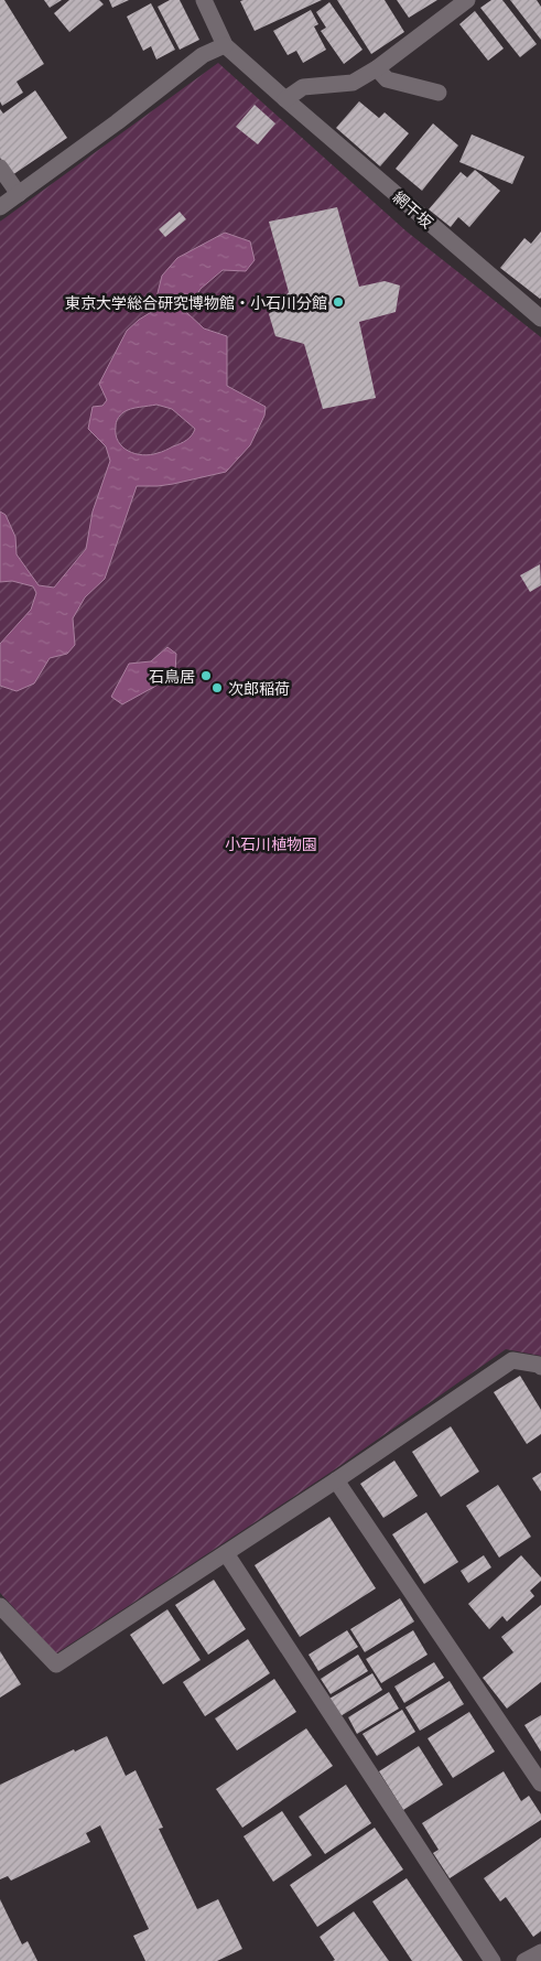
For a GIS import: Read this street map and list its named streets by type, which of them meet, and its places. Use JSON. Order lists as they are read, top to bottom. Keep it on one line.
{"streets":{"street":["網干坂"]},"parks":["小石川植物園"],"places":["東京大学総合研究博物館・小石川分館","石鳥居","次郎稲荷"]}
